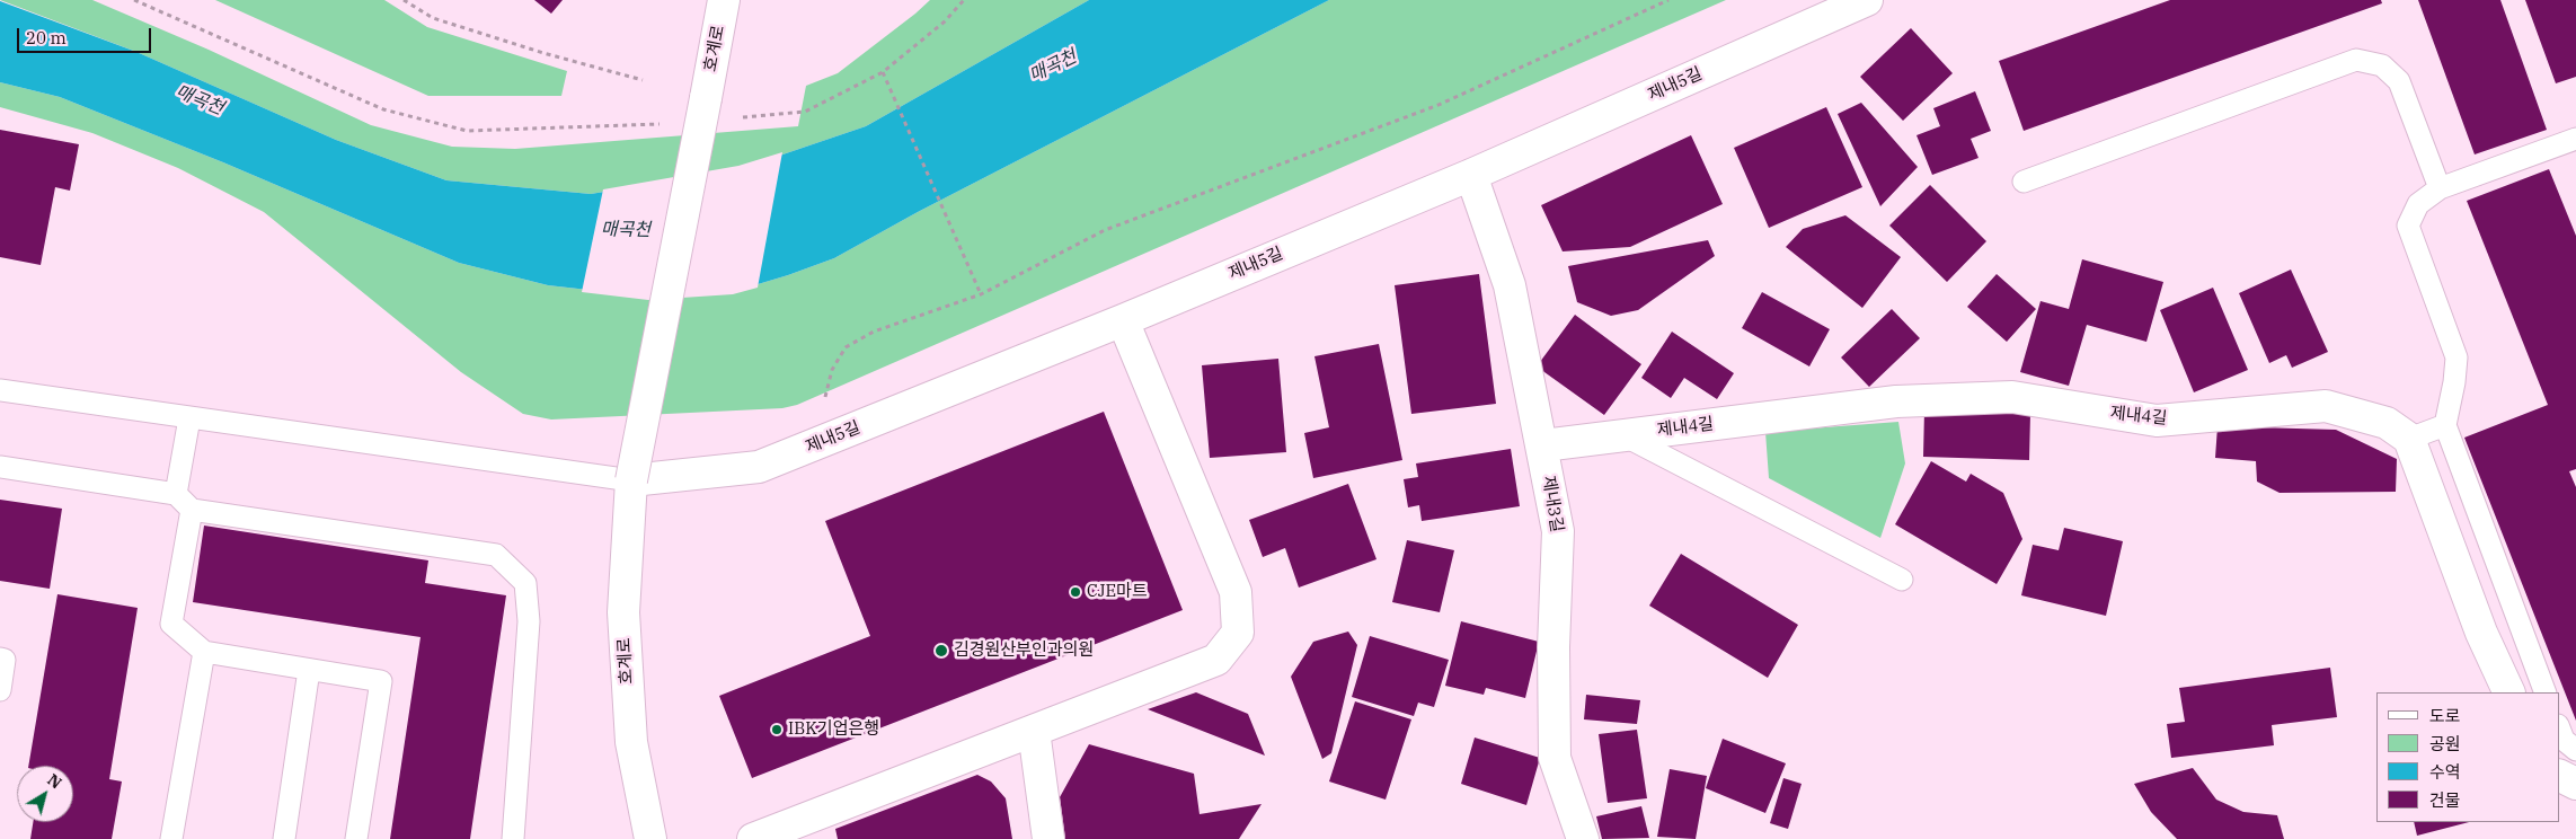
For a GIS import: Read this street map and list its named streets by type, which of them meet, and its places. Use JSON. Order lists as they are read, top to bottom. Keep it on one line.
{"streets":{"street":["호계로","제내5길","제내4길","제내3길"]},"crossings":[["호계로","제내5길"],["제내5길","제내3길"],["제내4길","제내3길"]],"water":["매곡천"],"places":["CJE마트","김경원산부인과의원","IBK기업은행"],"legend":["도로","공원","수역","건물"],"scale_bar":"20 m","north":"top right"}
